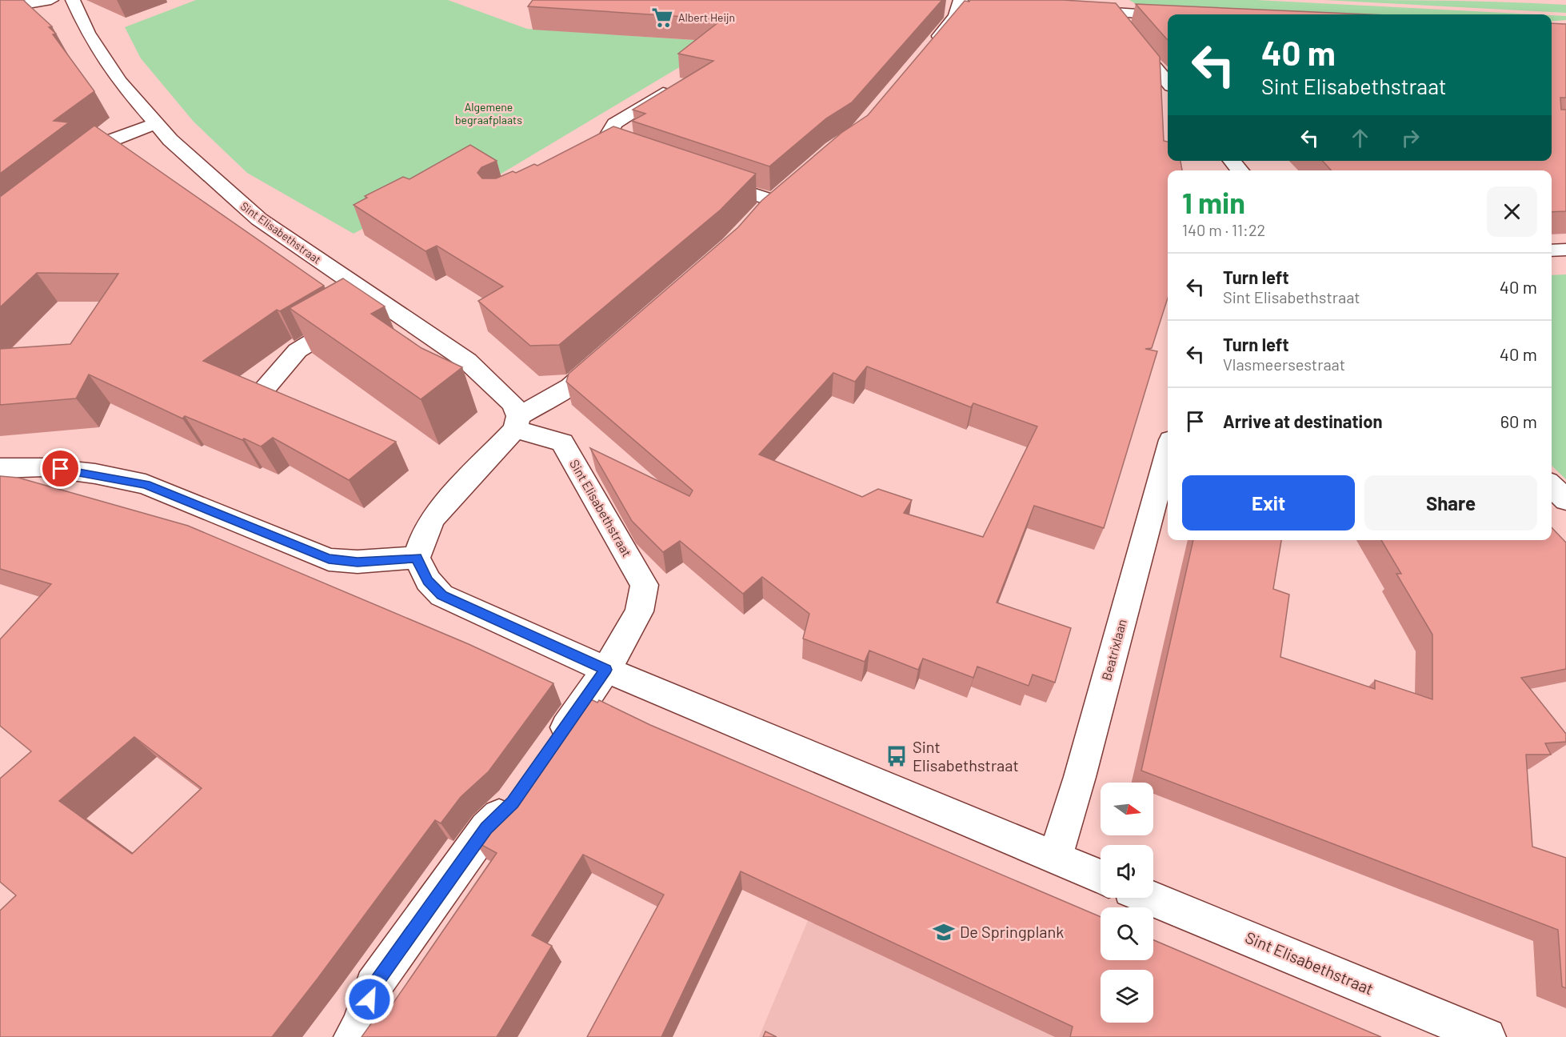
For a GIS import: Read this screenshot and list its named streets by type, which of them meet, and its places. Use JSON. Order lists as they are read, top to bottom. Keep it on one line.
{"streets":{"street":["Sint Elisabethstraat","Beatrixlaan"]},"parks":["Algemene begraafplaats"],"places":{"supermarket":["Albert Heijn"],"bus stop":["Sint Elisabethstraat"],"school or university":["De Springplank"]},"north":"right","page":{"turn":["40 m","Sint Elisabethstraat"],"heading":["1 min","140 m · 11:22"],"list":[{"name":"Turn left","note":"Sint Elisabethstraat","value":"40 m"},{"name":"Turn left","note":"Vlasmeersestraat","value":"40 m"},{"name":"Arrive at destination","value":"60 m"}],"buttons":["Exit","Share"]}}
